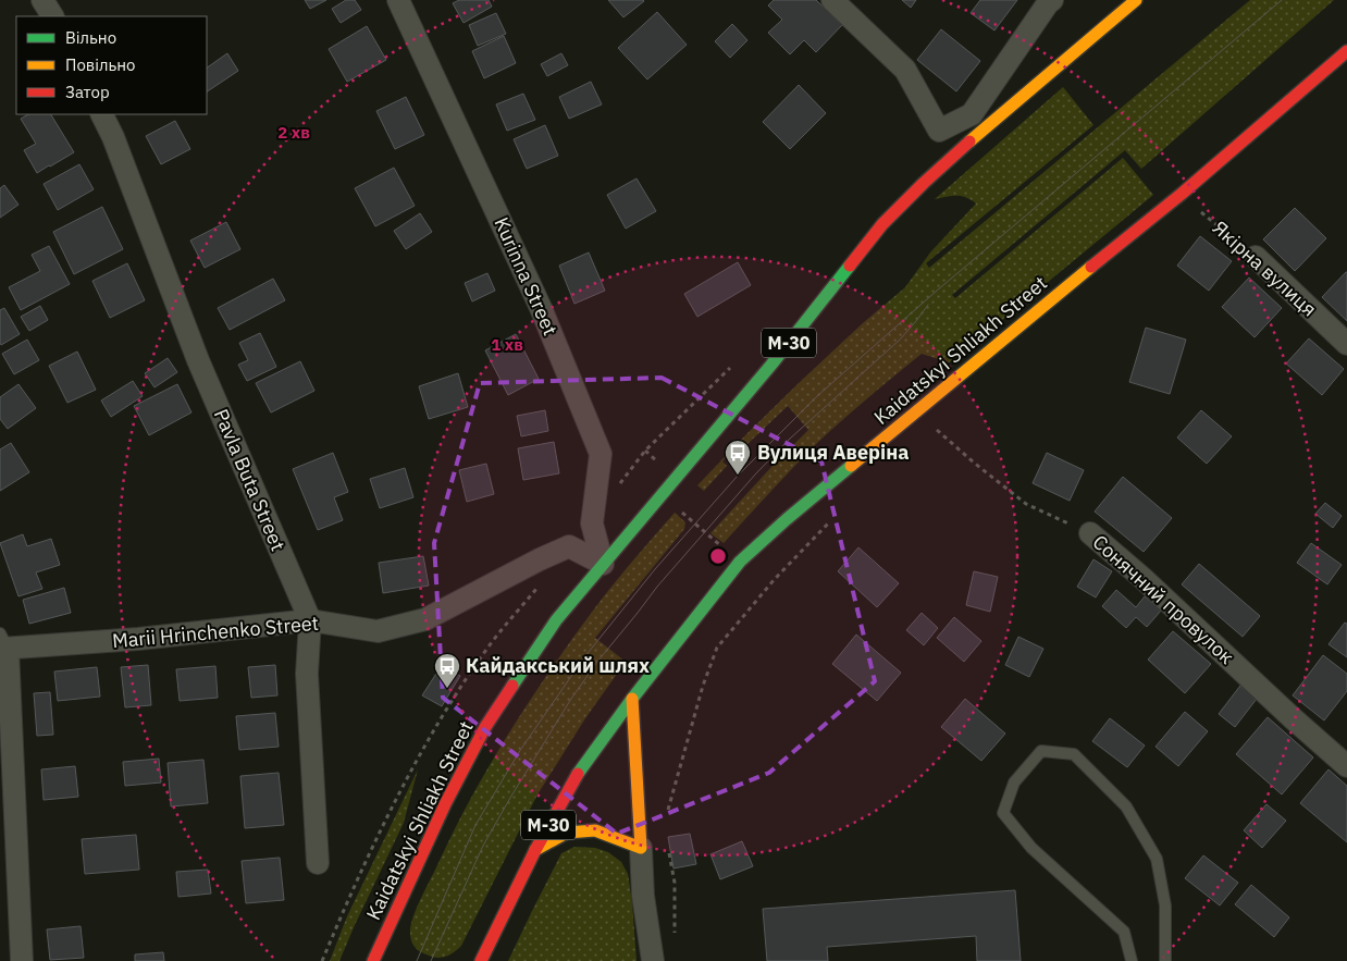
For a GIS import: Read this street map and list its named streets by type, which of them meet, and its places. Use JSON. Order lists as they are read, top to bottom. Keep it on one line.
{"streets":{"highway":["М-30","Kaidatskyi Shliakh Street"],"street":["Якірна вулиця","Kurinna Street","Pavla Buta Street","Сонячний провулок","Marii Hrinchenko Street"]},"crossings":[["Якірна вулиця","Kaidatskyi Shliakh Street"],["Kurinna Street","Kaidatskyi Shliakh Street"],["Kurinna Street","Marii Hrinchenko Street"],["Kaidatskyi Shliakh Street","Сонячний провулок"],["Kaidatskyi Shliakh Street","Marii Hrinchenko Street"],["Pavla Buta Street","Marii Hrinchenko Street"]],"places":{"bus stop":["Вулиця Аверіна","Кайдакський шлях"]},"legend":["Вільно","Повільно","Затор"],"rings":["2 хв","1 хв"]}
